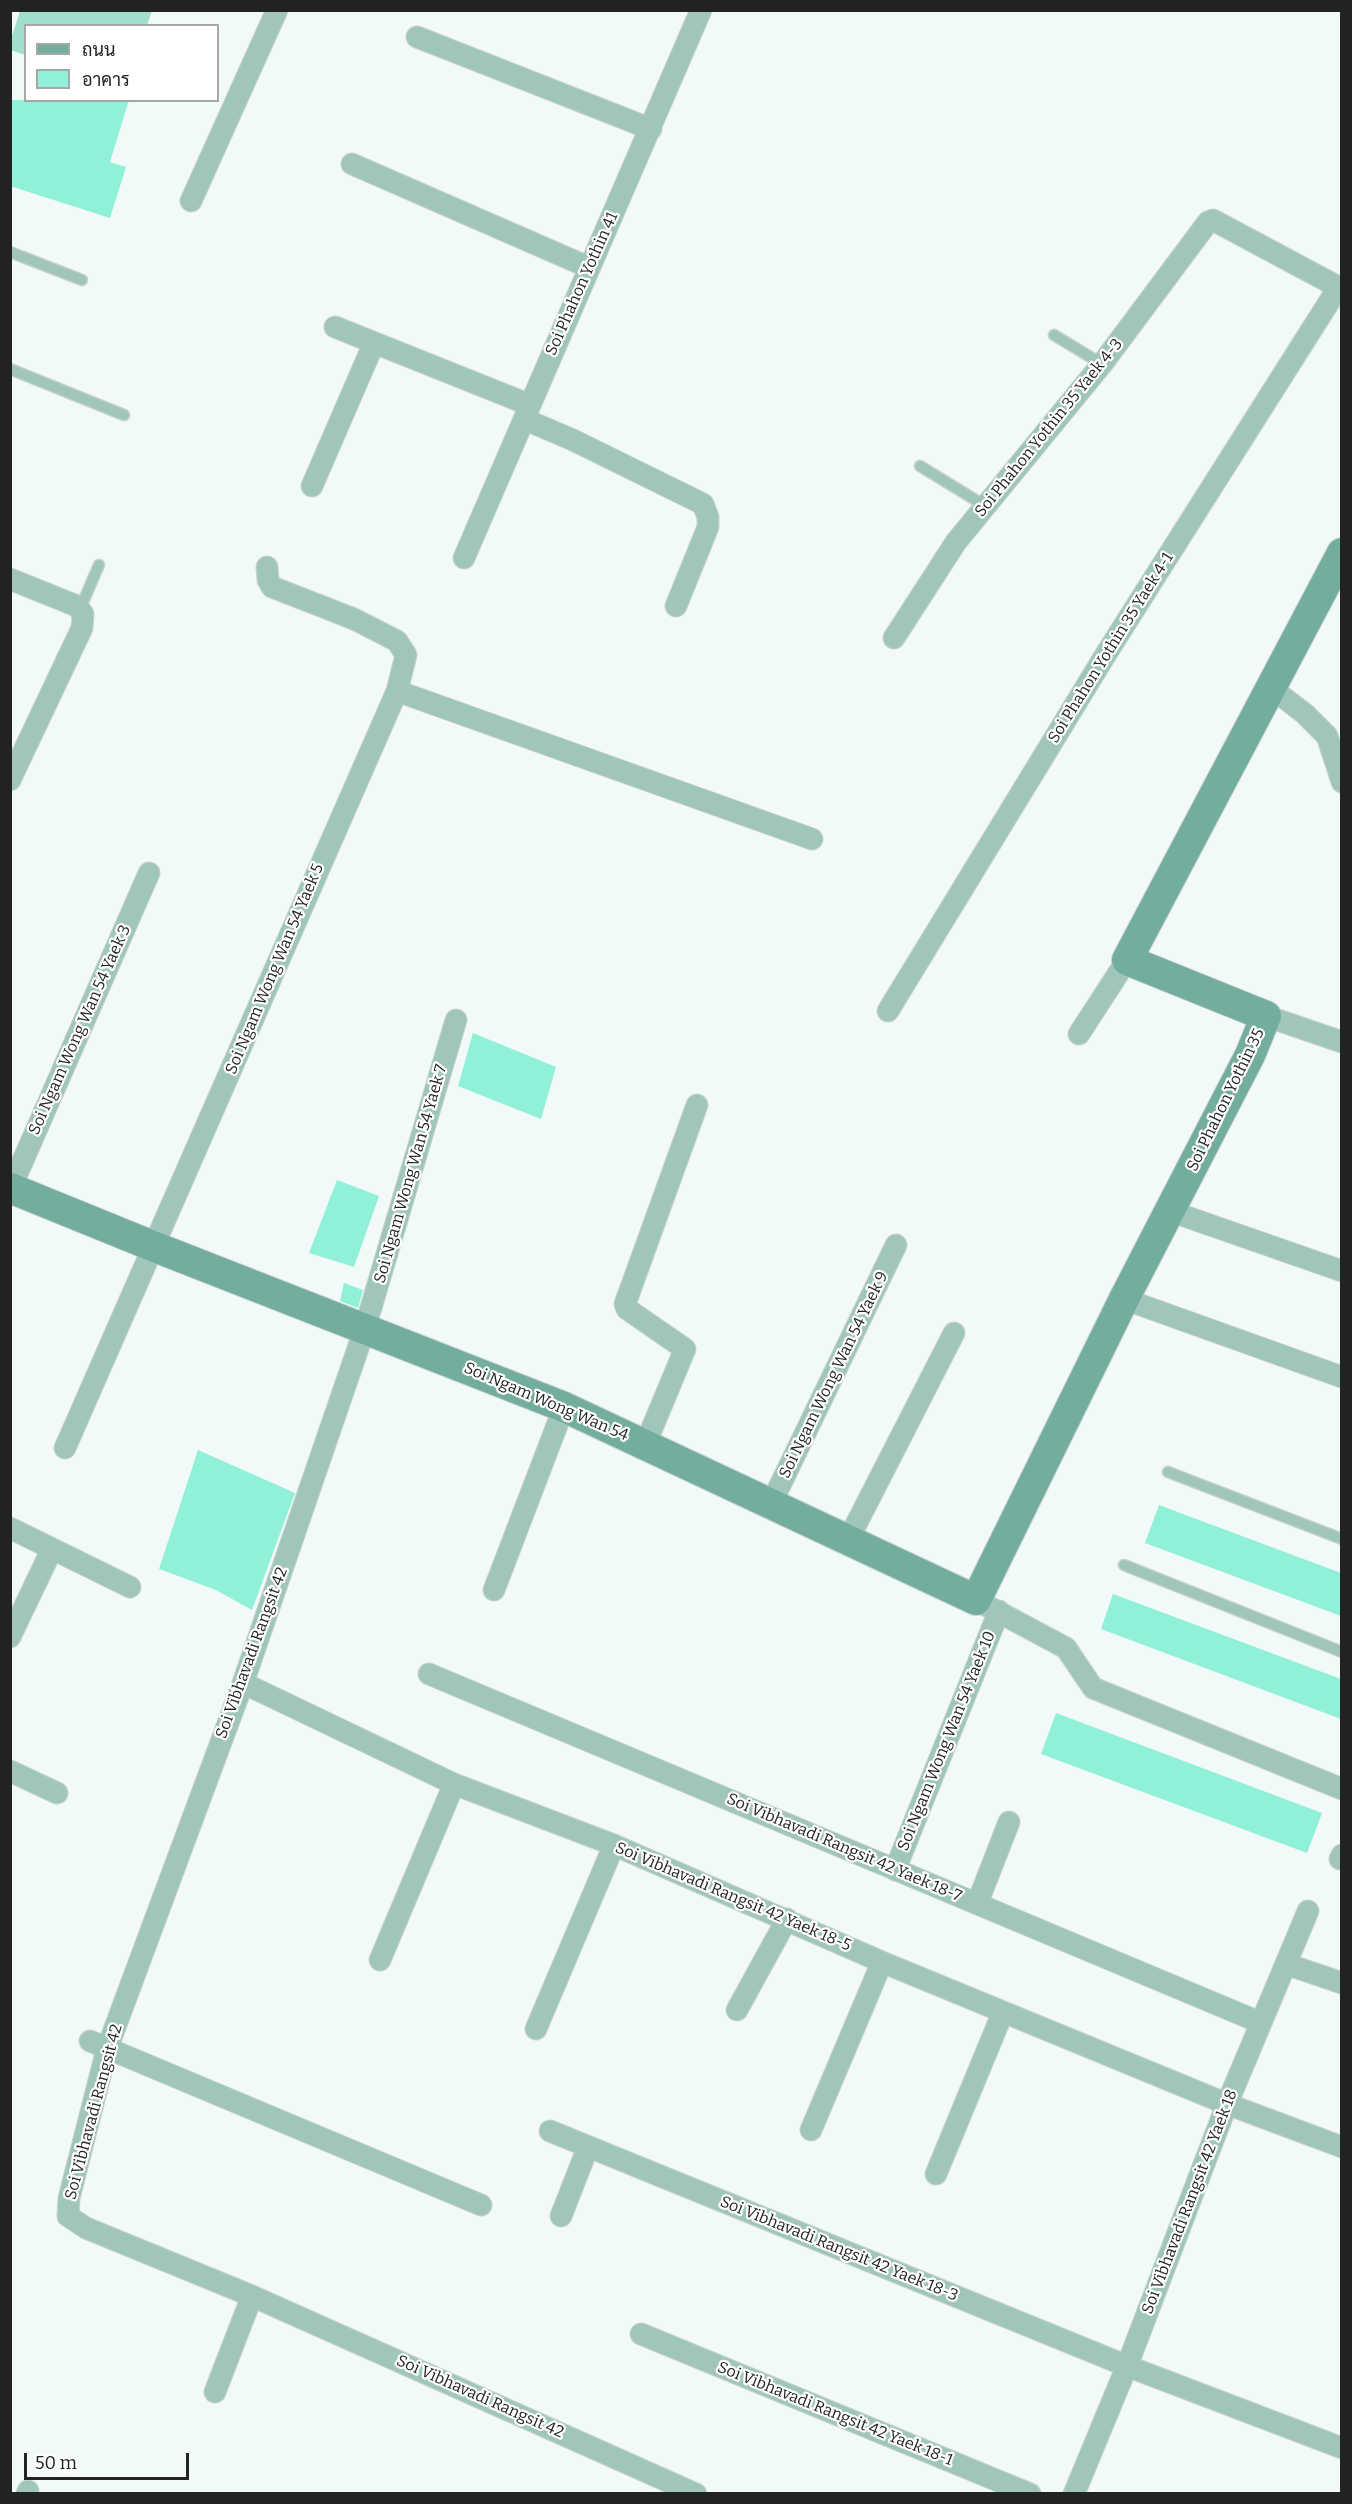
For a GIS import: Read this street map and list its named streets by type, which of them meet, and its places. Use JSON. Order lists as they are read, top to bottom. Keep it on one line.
{"streets":{"street":["Soi Phahon Yothin 41","Soi Phahon Yothin 35 Yaek 4-3","Soi Phahon Yothin 35 Yaek 4-1","Soi Ngam Wong Wan 54 Yaek 5","Soi Ngam Wong Wan 54 Yaek 3","Soi Phahon Yothin 35","Soi Ngam Wong Wan 54 Yaek 7","Soi Ngam Wong Wan 54 Yaek 9","Soi Ngam Wong Wan 54","Soi Vibhavadi Rangsit 42","Soi Ngam Wong Wan 54 Yaek 10","Soi Vibhavadi Rangsit 42 Yaek 18-7","Soi Vibhavadi Rangsit 42 Yaek 18-5","Soi Vibhavadi Rangsit 42 Yaek 18","Soi Vibhavadi Rangsit 42 Yaek 18-3","Soi Vibhavadi Rangsit 42 Yaek 18-1"]},"crossings":[["Soi Phahon Yothin 35 Yaek 4-3","Soi Phahon Yothin 35 Yaek 4-1"],["Soi Ngam Wong Wan 54 Yaek 5","Soi Ngam Wong Wan 54"],["Soi Ngam Wong Wan 54 Yaek 3","Soi Ngam Wong Wan 54"],["Soi Phahon Yothin 35","Soi Ngam Wong Wan 54"],["Soi Phahon Yothin 35","Soi Ngam Wong Wan 54 Yaek 10"],["Soi Ngam Wong Wan 54 Yaek 7","Soi Ngam Wong Wan 54"],["Soi Ngam Wong Wan 54 Yaek 7","Soi Vibhavadi Rangsit 42"],["Soi Ngam Wong Wan 54 Yaek 9","Soi Ngam Wong Wan 54"],["Soi Ngam Wong Wan 54","Soi Vibhavadi Rangsit 42"],["Soi Ngam Wong Wan 54","Soi Ngam Wong Wan 54 Yaek 10"],["Soi Vibhavadi Rangsit 42","Soi Vibhavadi Rangsit 42 Yaek 18-5"],["Soi Ngam Wong Wan 54 Yaek 10","Soi Vibhavadi Rangsit 42 Yaek 18-7"],["Soi Vibhavadi Rangsit 42 Yaek 18-7","Soi Vibhavadi Rangsit 42 Yaek 18"],["Soi Vibhavadi Rangsit 42 Yaek 18-5","Soi Vibhavadi Rangsit 42 Yaek 18"],["Soi Vibhavadi Rangsit 42 Yaek 18","Soi Vibhavadi Rangsit 42 Yaek 18-3"]],"legend":["ถนน","อาคาร"],"scale_bar":"50 m"}
